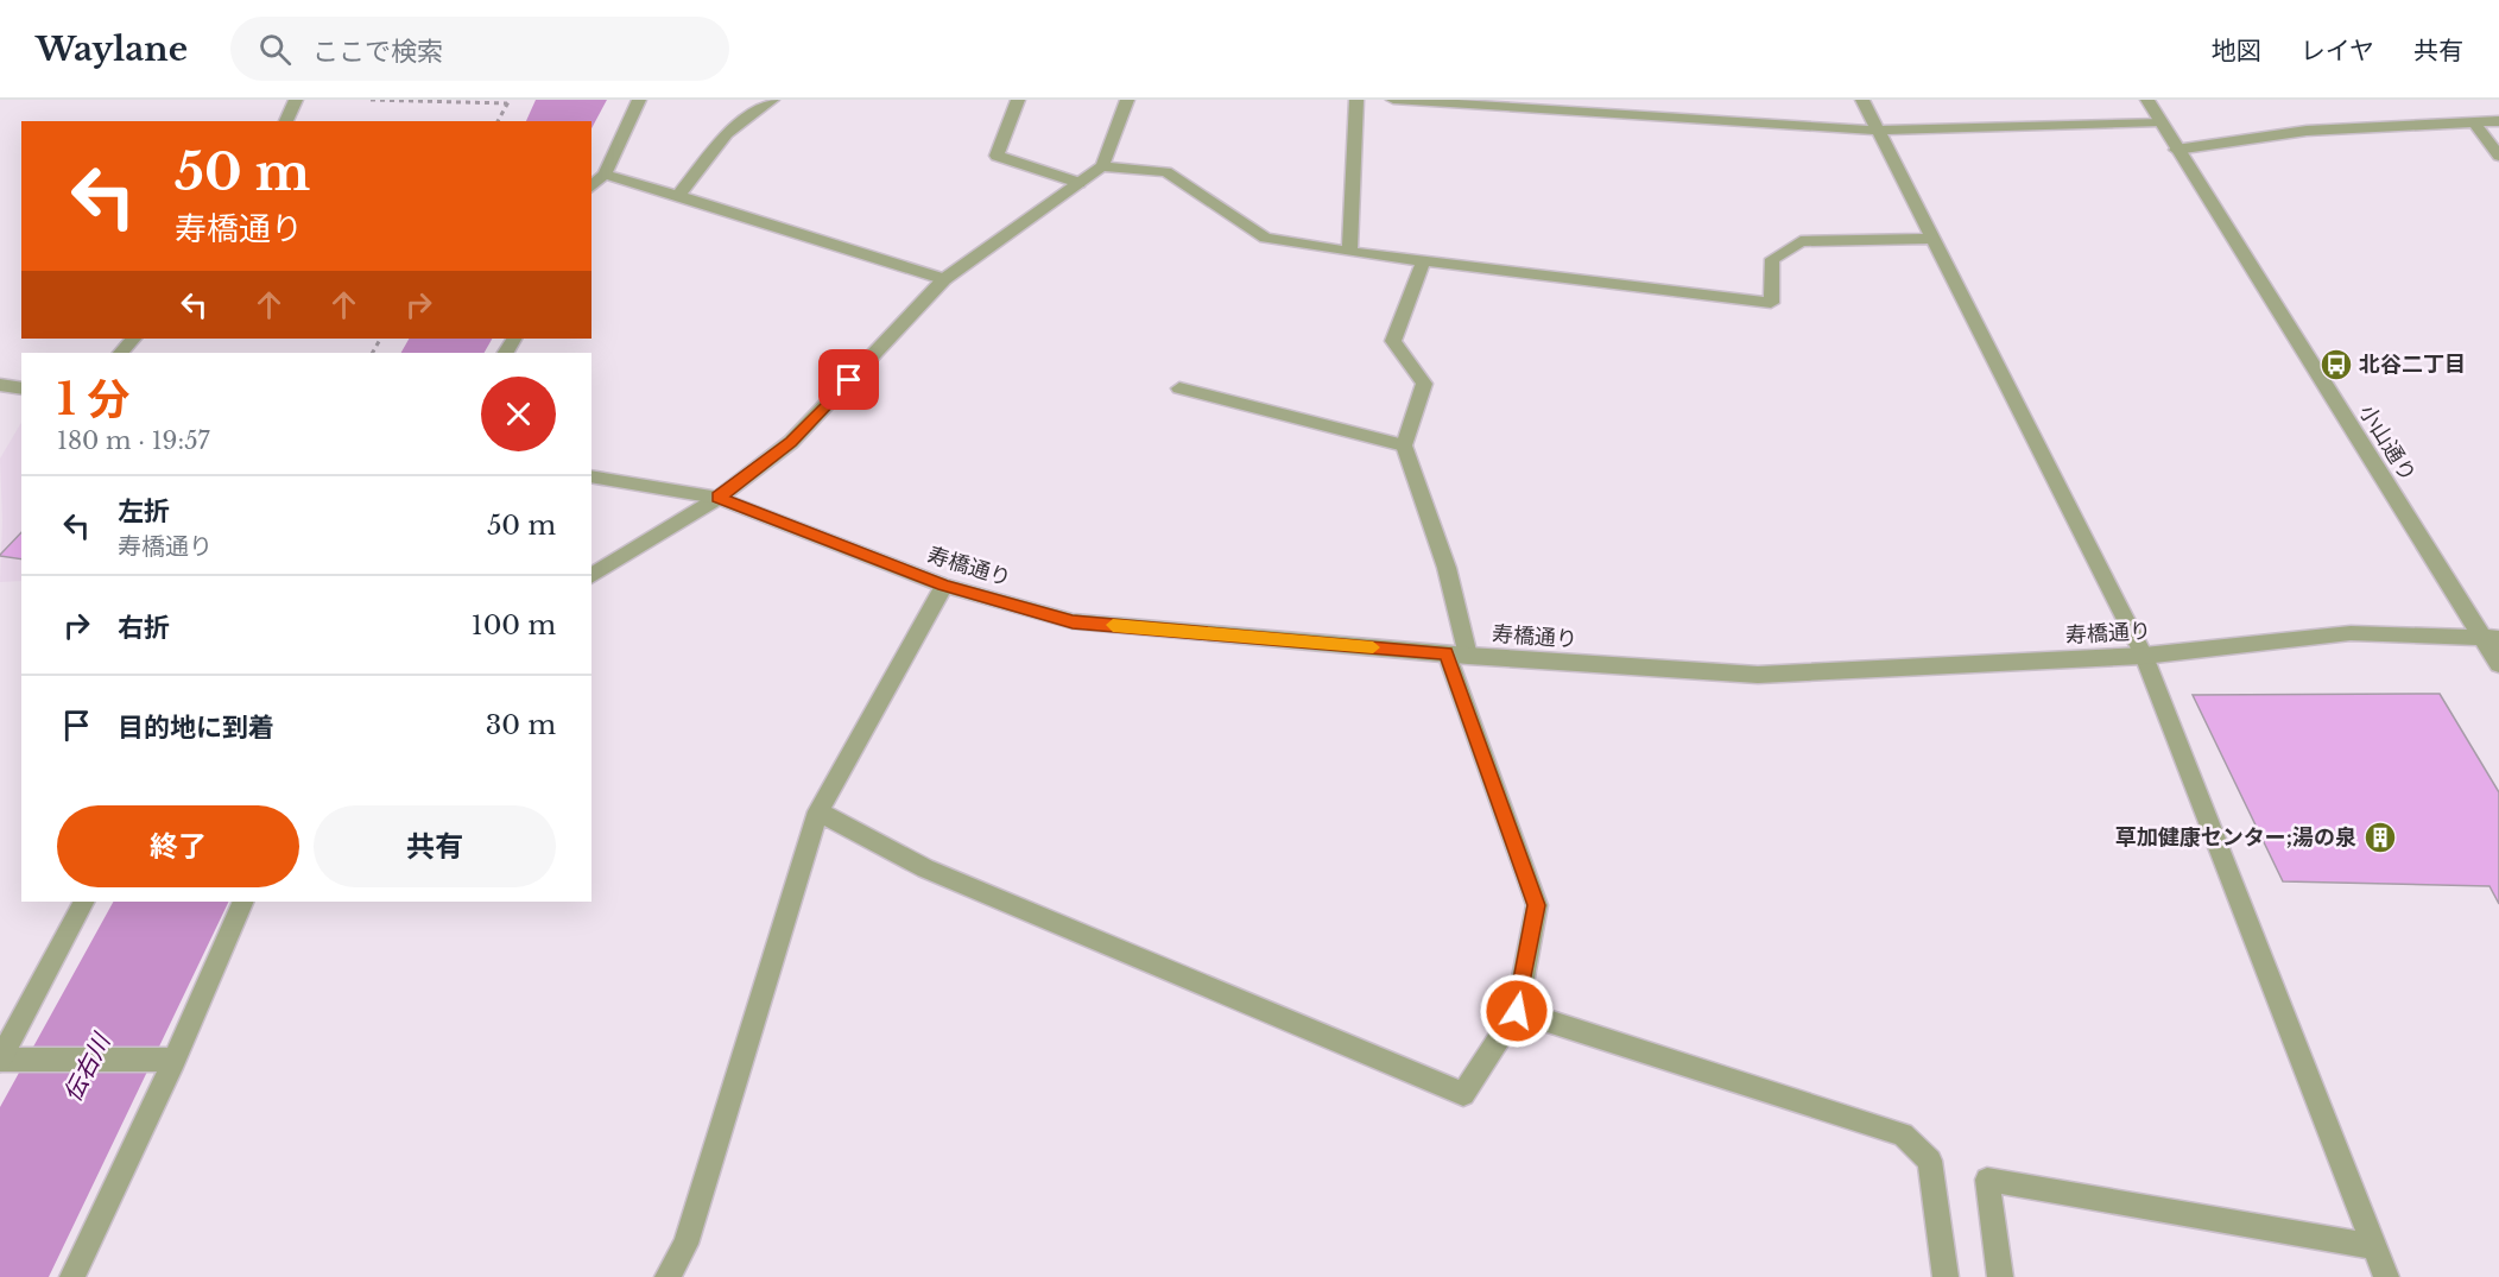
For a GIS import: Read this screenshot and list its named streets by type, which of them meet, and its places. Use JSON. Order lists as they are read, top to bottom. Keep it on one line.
{"streets":{"street":["小山通り","寿橋通り"]},"crossings":[["小山通り","寿橋通り"]],"water":["伝右川"],"places":{"bus stop":["北谷二丁目"],"building":["草加健康センター;湯の泉"]},"page":{"header":"Waylane","search":"ここで検索","nav":["地図","レイヤ","共有"],"turn":["50 m","寿橋通り"],"heading":["1 分","180 m · 19:57"],"list":[{"name":"左折","note":"寿橋通り","value":"50 m"},{"name":"右折","value":"100 m"},{"name":"目的地に到着","value":"30 m"}],"buttons":["終了","共有"]}}
